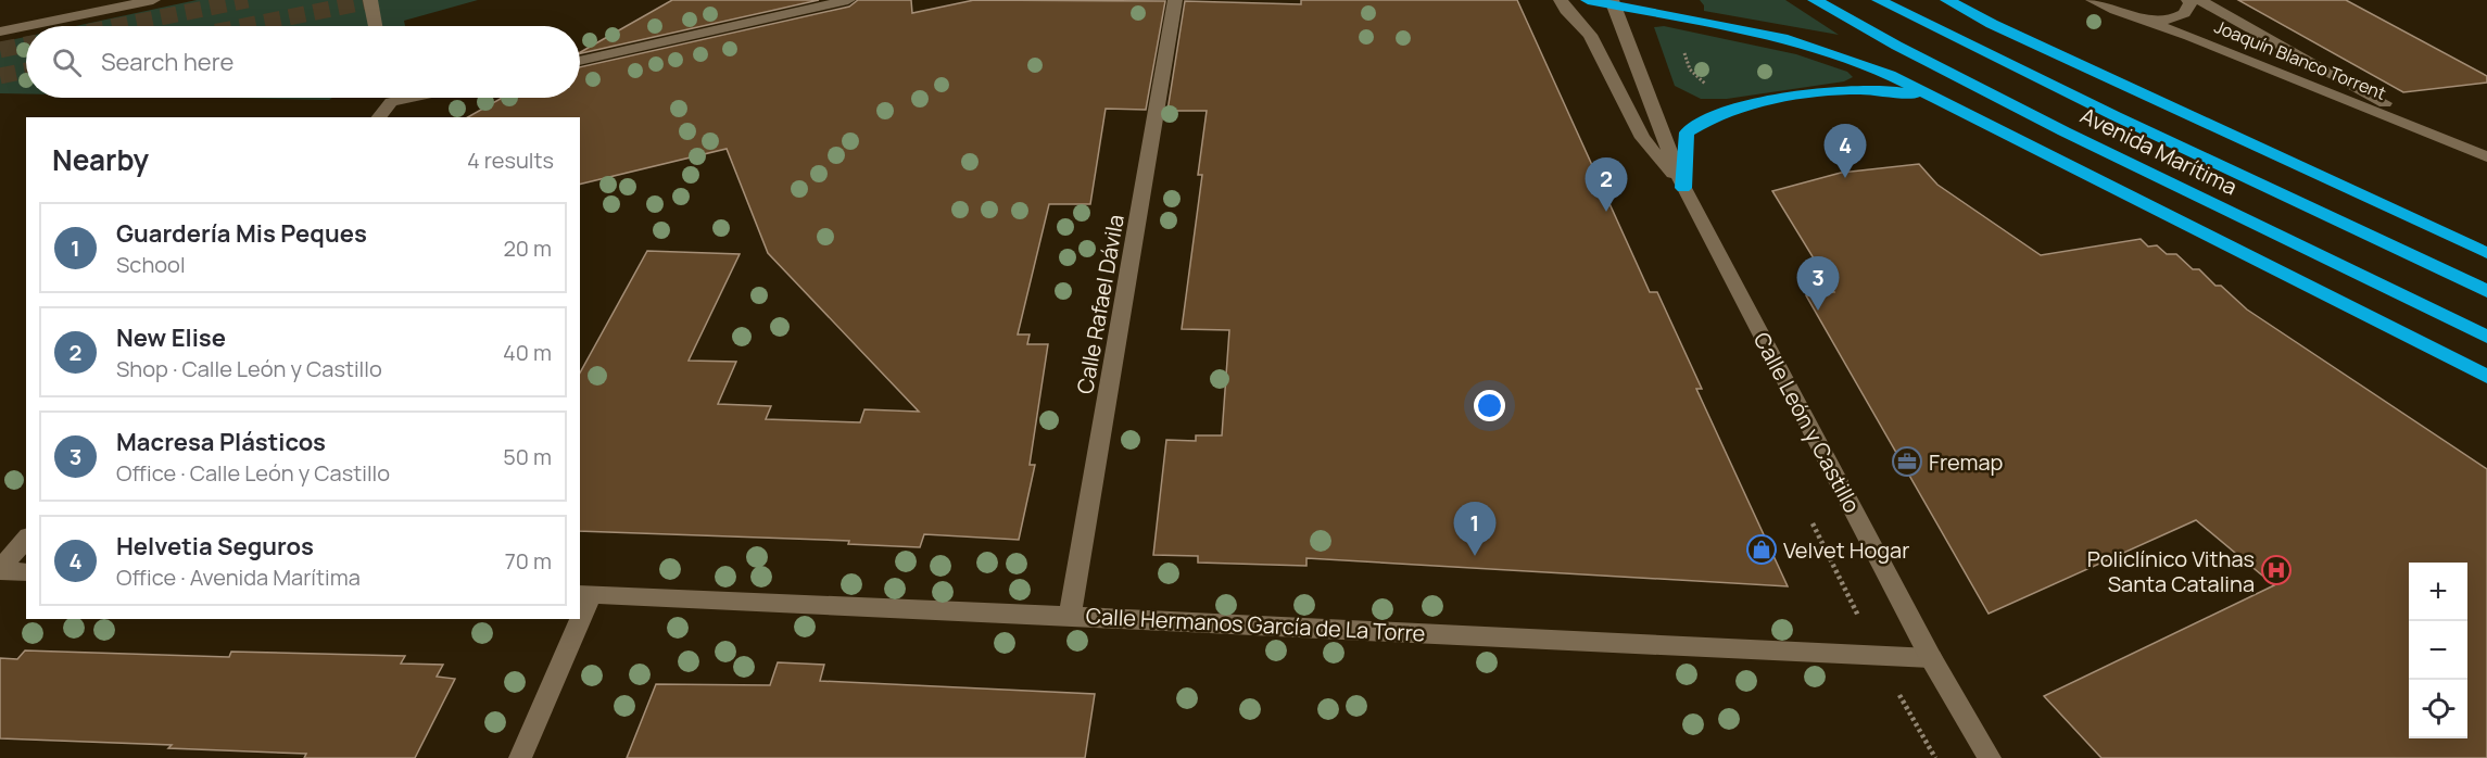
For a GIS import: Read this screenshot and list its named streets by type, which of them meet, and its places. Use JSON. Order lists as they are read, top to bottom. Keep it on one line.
{"streets":{"highway":["Avenida Marítima"],"street":["Joaquín Blanco Torrent","Calle Rafael Dávila","Calle León y Castillo","Calle Hermanos García de La Torre"]},"crossings":[["Calle Rafael Dávila","Calle Hermanos García de La Torre"],["Calle León y Castillo","Calle Hermanos García de La Torre"]],"places":{"office":["Fremap"],"shop":["Velvet Hogar"],"hospital":["Policlínico Vithas Santa Catalina"]},"page":{"search":"Search here","heading":["Nearby","4 results"],"pins":["4","2","3","1"],"list":[{"mark":"1","name":"Guardería Mis Peques","note":"School","value":"20 m"},{"mark":"2","name":"New Elise","note":"Shop · Calle León y Castillo","value":"40 m"},{"mark":"3","name":"Macresa Plásticos","note":"Office · Calle León y Castillo","value":"50 m"},{"mark":"4","name":"Helvetia Seguros","note":"Office · Avenida Marítima","value":"70 m"}],"map_buttons":["+","−"]}}
